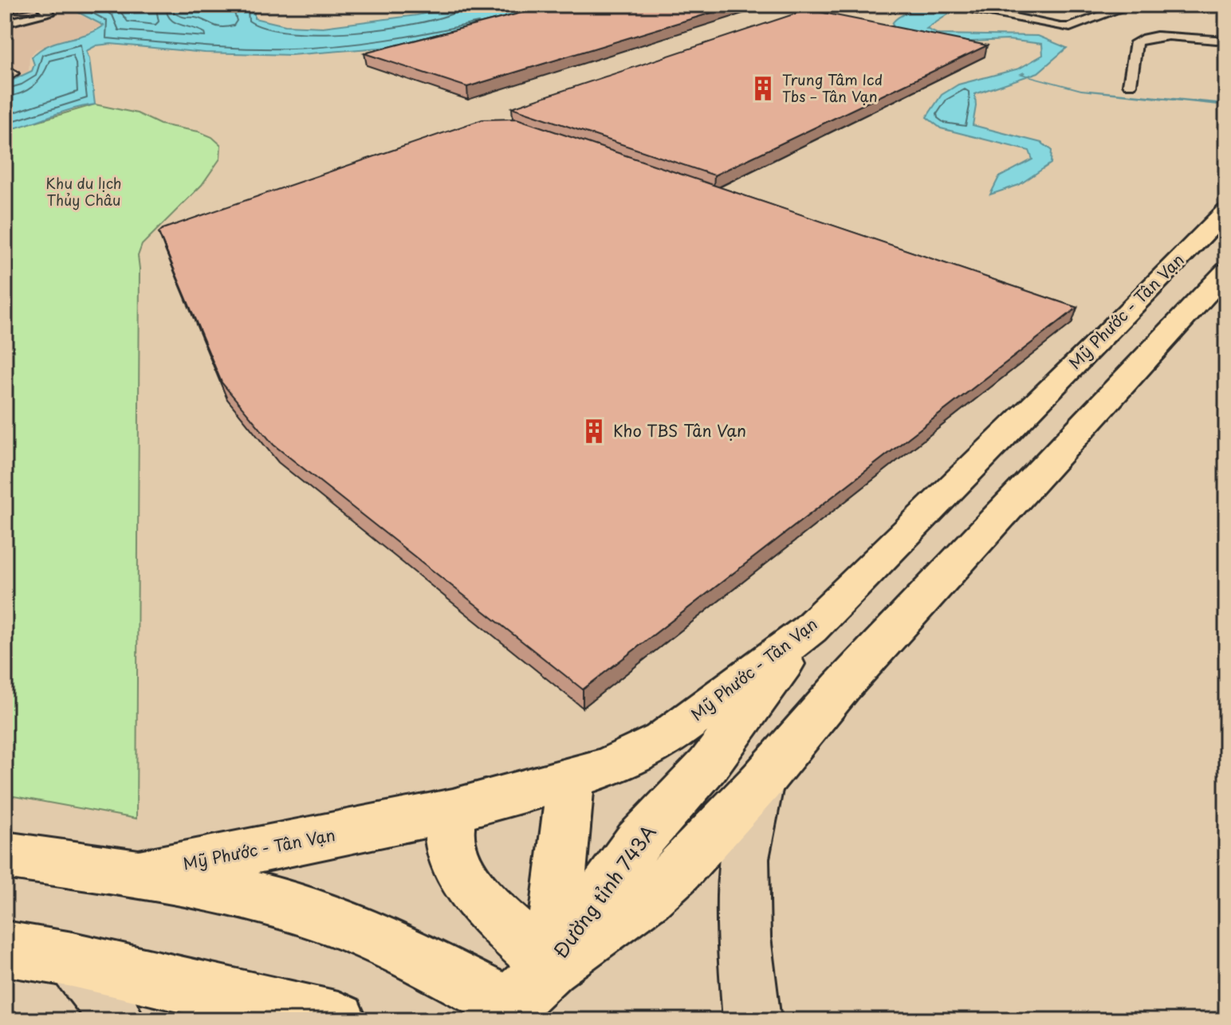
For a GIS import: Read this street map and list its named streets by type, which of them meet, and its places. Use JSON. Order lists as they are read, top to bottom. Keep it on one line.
{"streets":{"main road":["Mỹ Phước - Tân Vạn","Đường tỉnh 743A"]},"crossings":[["Mỹ Phước - Tân Vạn","Đường tỉnh 743A"]],"parks":["Khu du lịch Thủy Châu"],"places":{"building":["Trung Tâm Icd Tbs – Tân Vạn","Kho TBS Tân Vạn"]}}
